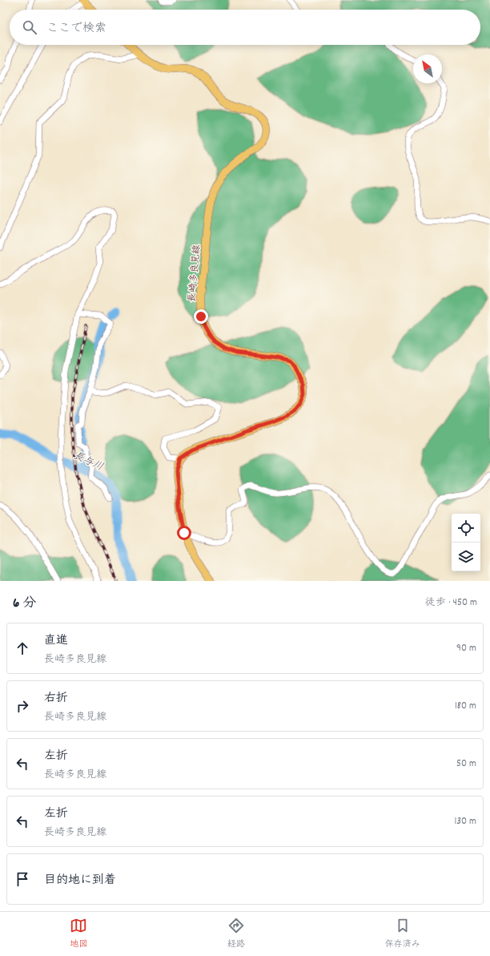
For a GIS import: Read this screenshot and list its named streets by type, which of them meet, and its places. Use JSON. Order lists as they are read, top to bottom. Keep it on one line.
{"streets":{"main road":["長崎多良見線"]},"water":["長与川"],"north":"top left","page":{"search":"ここで検索","heading":["6 分","徒歩 · 450 m"],"list":[["直進","長崎多良見線","90 m"],["右折","長崎多良見線","180 m"],["左折","長崎多良見線","50 m"],["左折","長崎多良見線","130 m"],"目的地に到着"],"nav":["地図","経路","保存済み"]}}
